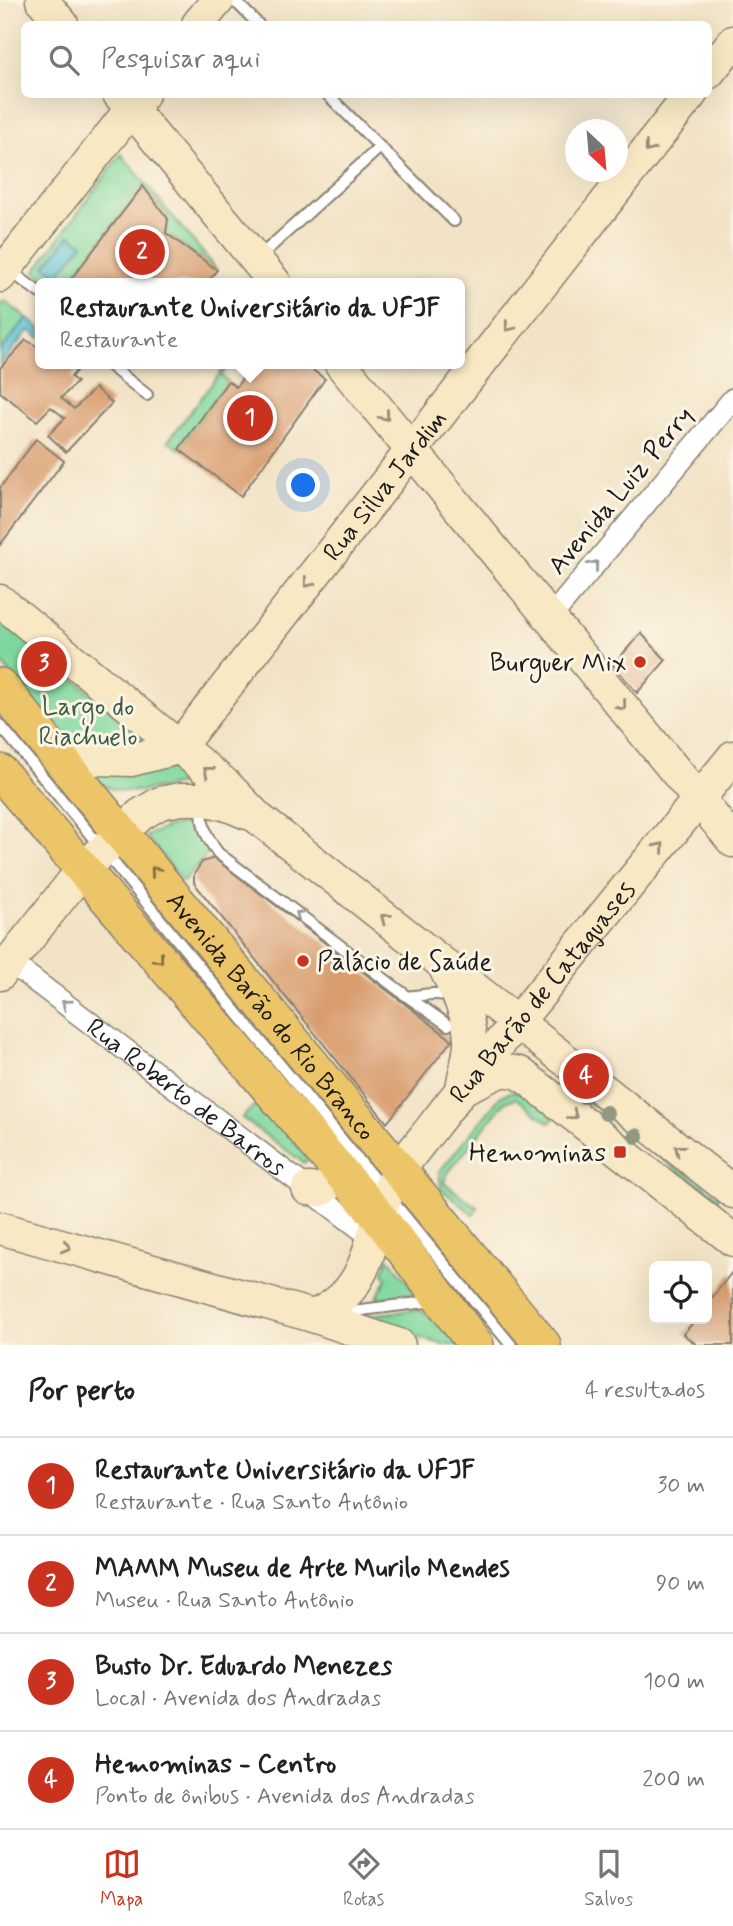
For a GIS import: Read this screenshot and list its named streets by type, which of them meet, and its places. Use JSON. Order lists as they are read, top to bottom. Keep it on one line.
{"streets":{"main road":["Avenida Barão do Rio Branco"],"street":["Rua Silva Jardim","Avenida Luiz Perry","Rua Barão de Cataguases","Rua Roberto de Barros"]},"crossings":[["Rua Barão de Cataguases","Avenida Barão do Rio Branco"],["Rua Barão de Cataguases","Rua Roberto de Barros"],["Avenida Barão do Rio Branco","Rua Roberto de Barros"]],"one_way":["Rua Silva Jardim","Avenida Luiz Perry","Rua Barão de Cataguases"],"parks":["Largo do Riachuelo"],"places":{"other":["Burguer Mix","Palácio de Saúde"],"transit":["Hemominas"]},"north":"bottom right","page":{"search":"Pesquisar aqui","pins":["2","1","3","4"],"popup":["Restaurante Universitário da UFJF","Restaurante"],"heading":["Por perto","4 resultados"],"list":[{"mark":"1","name":"Restaurante Universitário da UFJF","note":"Restaurante · Rua Santo Antônio","value":"30 m"},{"mark":"2","name":"MAMM Museu de Arte Murilo Mendes","note":"Museu · Rua Santo Antônio","value":"90 m"},{"mark":"3","name":"Busto Dr. Eduardo Menezes","note":"Local · Avenida dos Andradas","value":"100 m"},{"mark":"4","name":"Hemominas - Centro","note":"Ponto de ônibus · Avenida dos Andradas","value":"200 m"}],"nav":["Mapa","Rotas","Salvos"]}}
